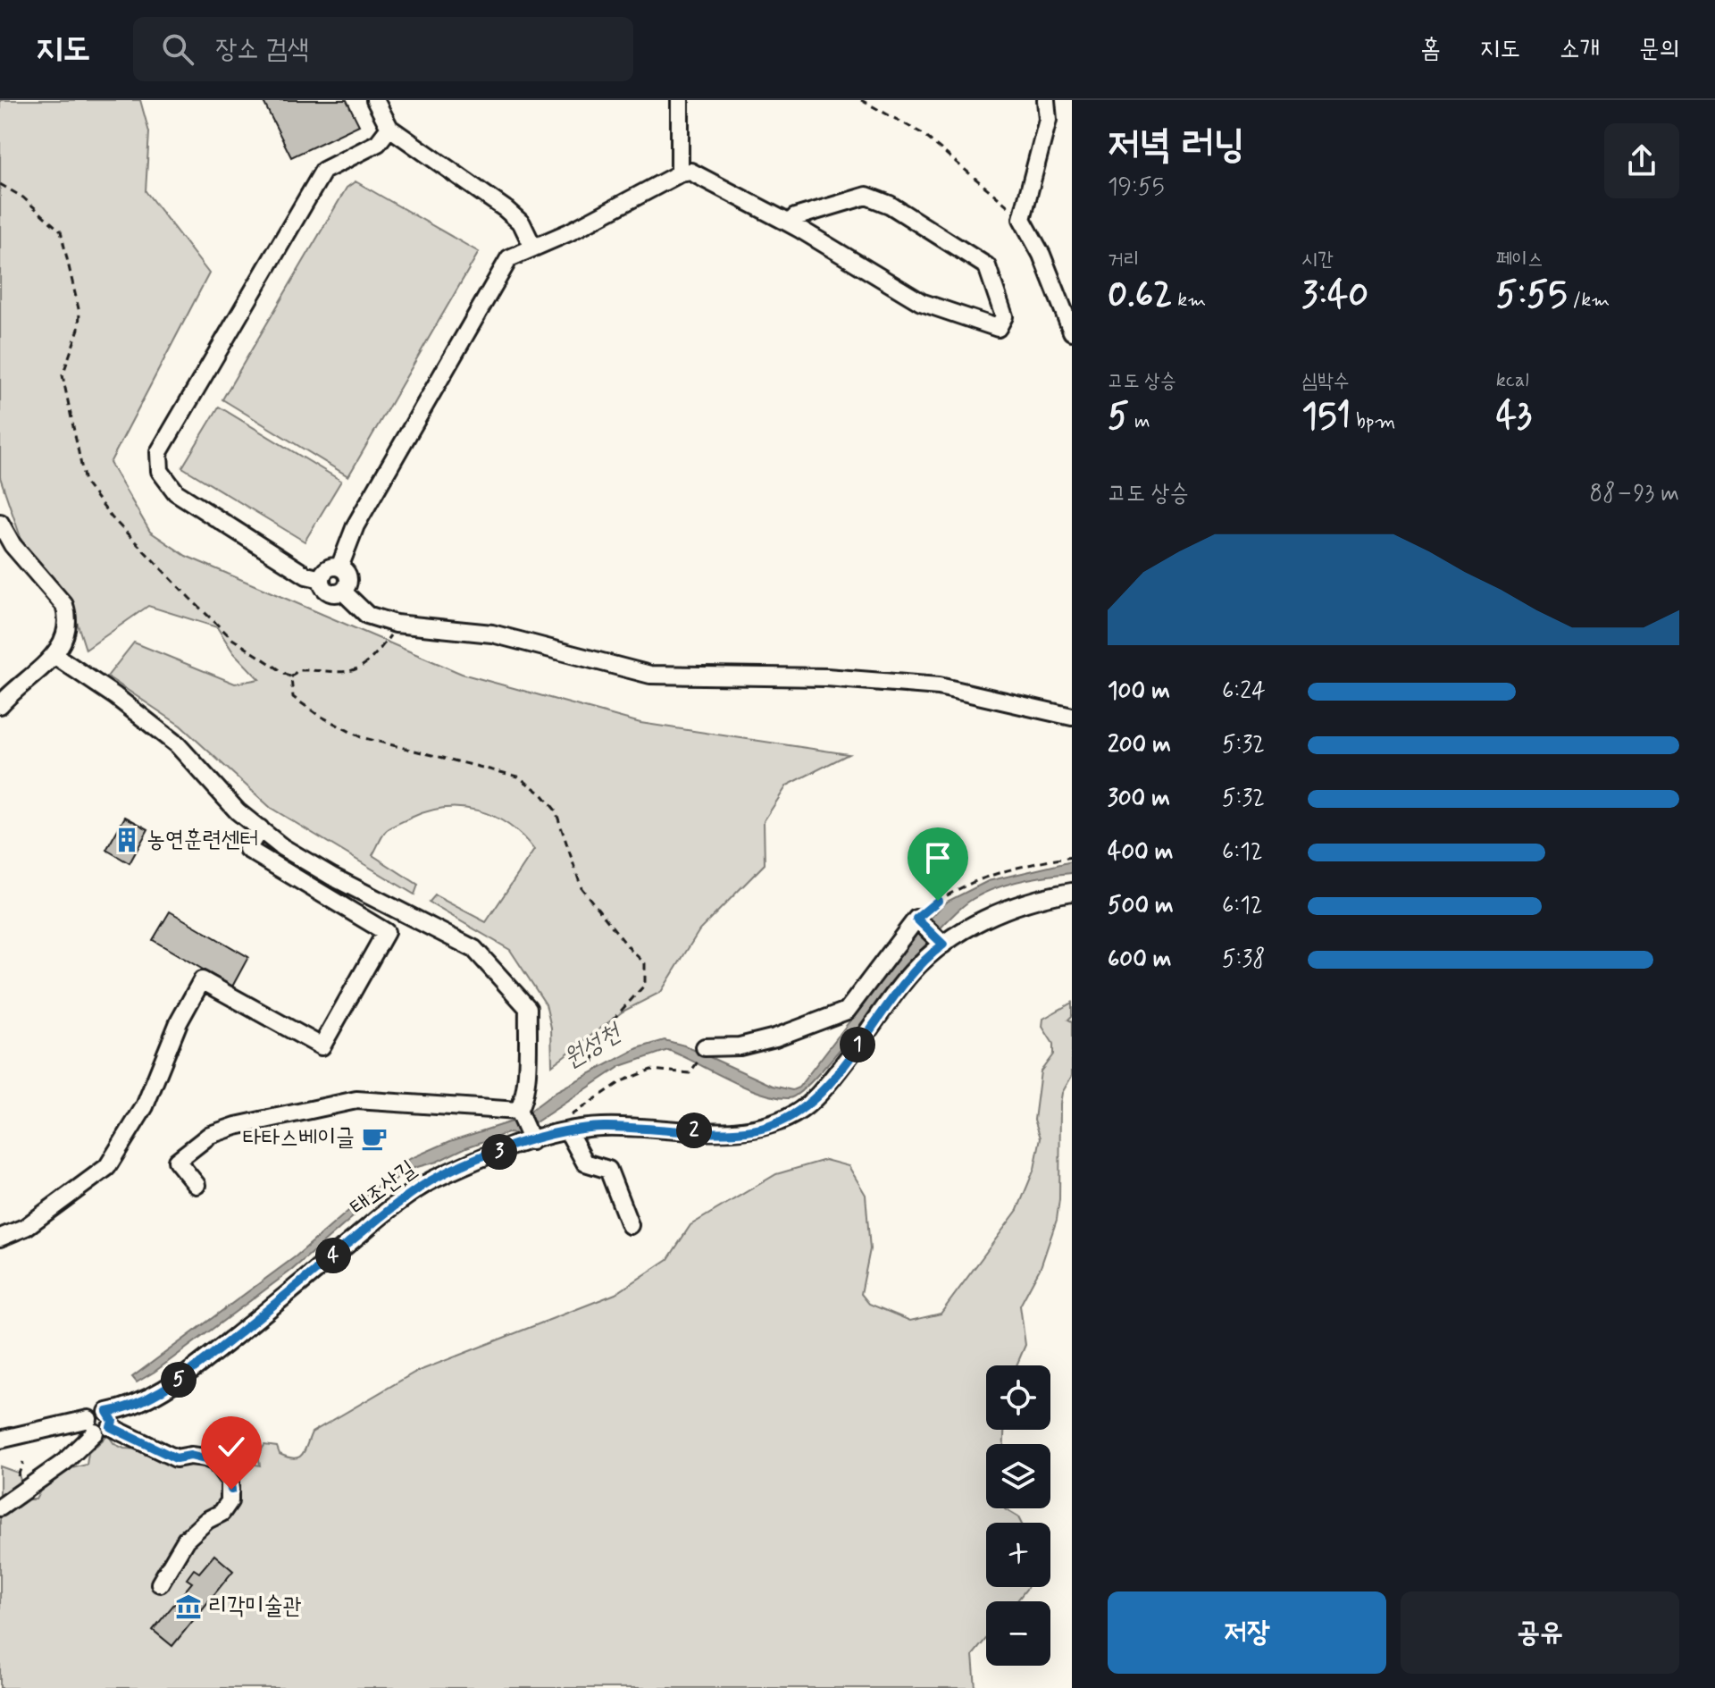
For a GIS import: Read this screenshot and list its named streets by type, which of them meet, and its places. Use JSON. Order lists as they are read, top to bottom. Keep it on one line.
{"streets":{"street":["태조산길"]},"water":["원성천"],"places":{"building":["농연훈련센터"],"cafe":["타타스베이글"],"museum":["리각미술관"]},"page":{"header":"지도","search":"장소 검색","nav":["홈","지도","소개","문의"],"heading":["저녁 러닝","19:55"],"stats":[["거리","0.62 km"],["시간","3:40"],["페이스","5:55 /km"],["고도 상승","5 m"],["심박수","151 bpm"],["kcal","43"]],"chart":["고도 상승","88–93 m"],"list":[{"name":"100 m","note":"6:24"},{"name":"200 m","note":"5:32"},{"name":"300 m","note":"5:32"},{"name":"400 m","note":"6:12"},{"name":"500 m","note":"6:12"},{"name":"600 m","note":"5:38"}],"pins":["1","2","3","4","5"],"map_buttons":["+","−"],"buttons":["저장","공유"]}}
